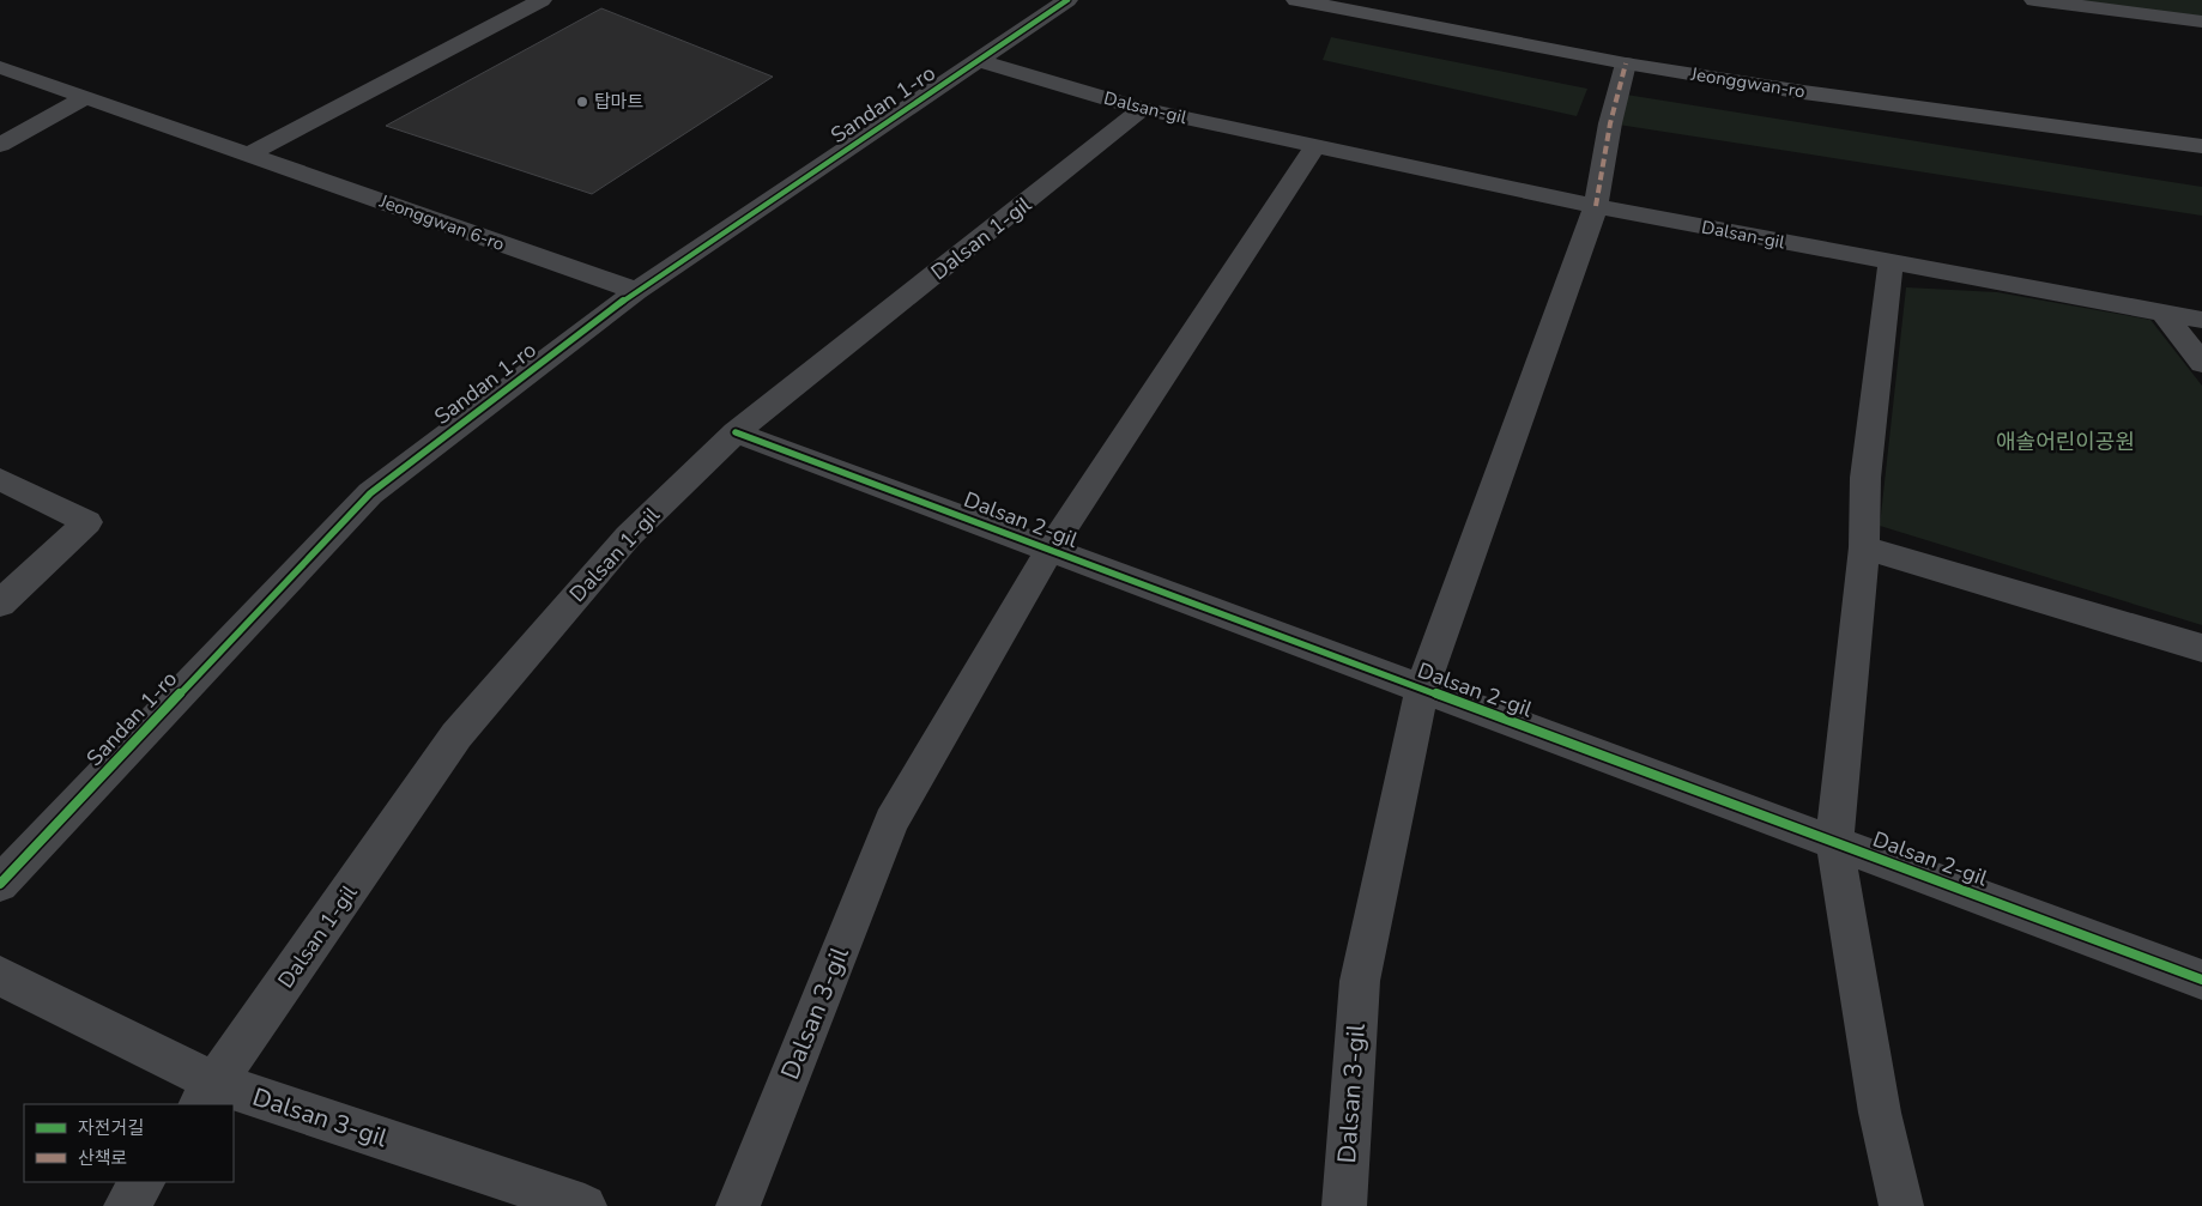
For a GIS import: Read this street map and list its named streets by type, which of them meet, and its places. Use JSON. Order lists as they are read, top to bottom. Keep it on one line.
{"streets":{"street":["Jeonggwan-ro","Sandan 1-ro","Dalsan-gil","Jeonggwan 6-ro","Dalsan 1-gil","Dalsan 2-gil","Dalsan 3-gil"]},"crossings":[["Sandan 1-ro","Dalsan-gil"],["Sandan 1-ro","Jeonggwan 6-ro"],["Dalsan-gil","Dalsan 1-gil"],["Dalsan-gil","Dalsan 2-gil"],["Dalsan 1-gil","Dalsan 2-gil"],["Dalsan 1-gil","Dalsan 3-gil"],["Dalsan 2-gil","Dalsan 3-gil"]],"parks":["애솔어린이공원"],"places":["탑마트"],"legend":["자전거길","산책로"]}
